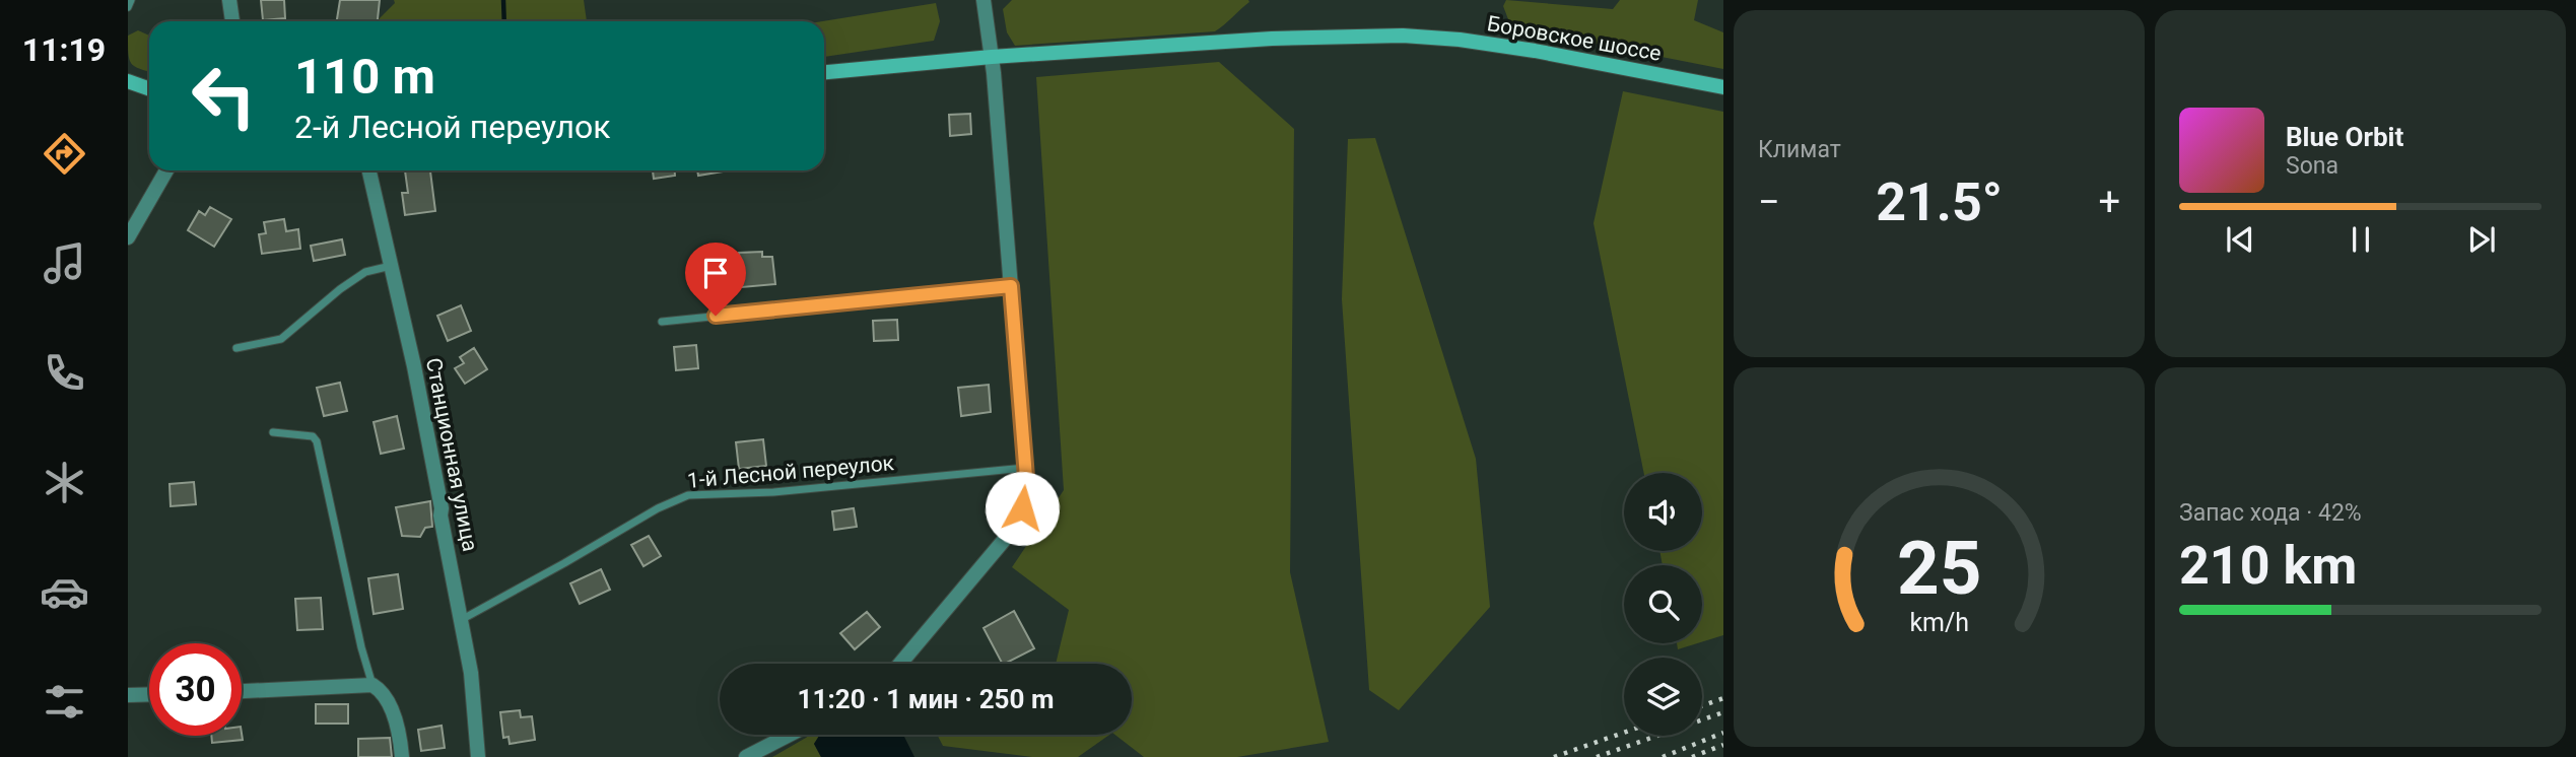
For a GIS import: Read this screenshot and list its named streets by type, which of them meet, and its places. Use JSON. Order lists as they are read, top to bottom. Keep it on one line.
{"streets":{"main road":["Боровское шоссе"],"street":["Станционная улица"],"lane":["1-й Лесной переулок"]},"crossings":[["Станционная улица","1-й Лесной переулок"]],"page":{"tabs":"11:19","tile":["Климат",["Запас хода · 42%","210 km"]],"turn":["110 m","2-й Лесной переулок"],"song":["Blue Orbit","Sona"],"heat":["−","21.5°","+"],"limit":"30","trip":"11:20 · 1 мин · 250 m","gauge":["25","km/h"]}}
